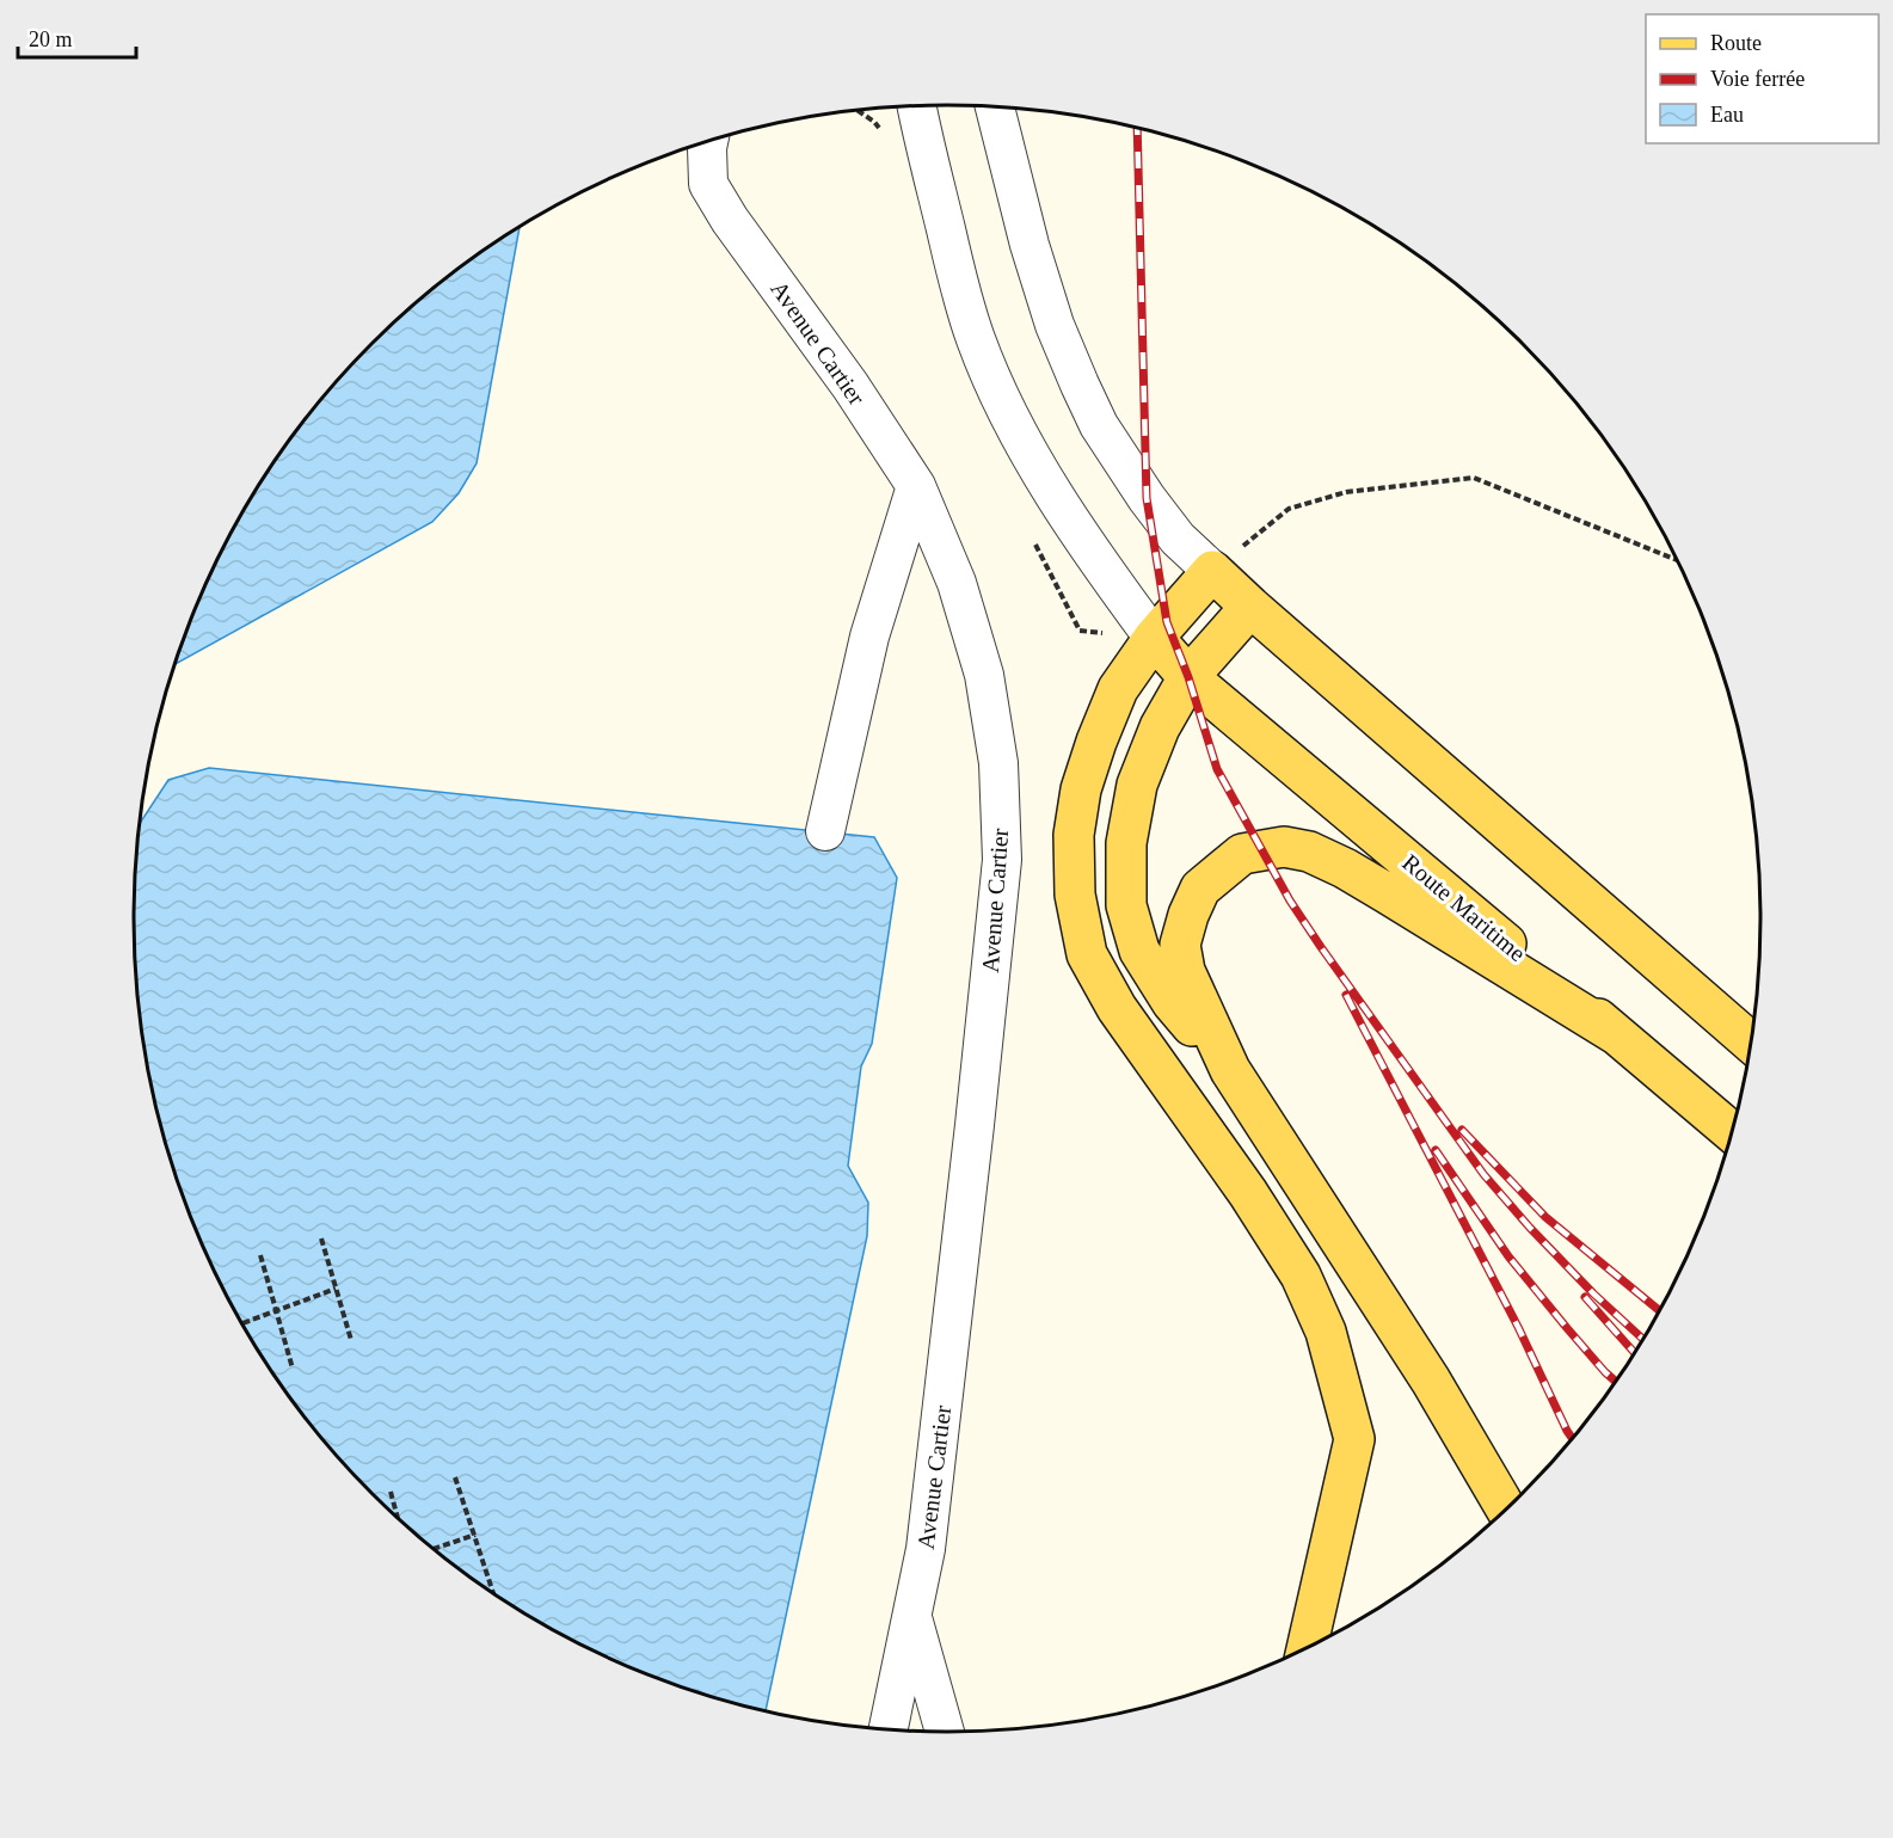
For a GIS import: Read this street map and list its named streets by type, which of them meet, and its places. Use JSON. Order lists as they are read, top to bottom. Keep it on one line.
{"streets":{"main road":["Route Maritime"],"street":["Avenue Cartier"]},"legend":["Route","Voie ferrée","Eau"],"scale_bar":"20 m"}
